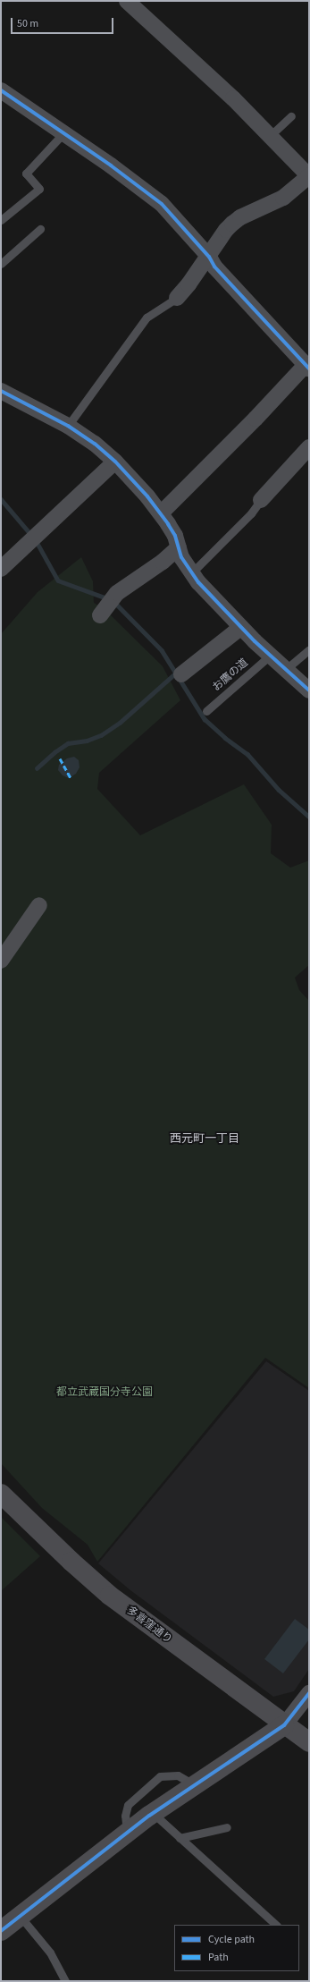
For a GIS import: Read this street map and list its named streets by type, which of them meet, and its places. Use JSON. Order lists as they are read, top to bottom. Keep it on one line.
{"streets":{"main road":["多喜窪通り"],"lane":["お鷹の道"]},"districts":["西元町一丁目"],"parks":["都立武蔵国分寺公園"],"legend":["Cycle path","Path"],"scale_bar":"50 m"}
